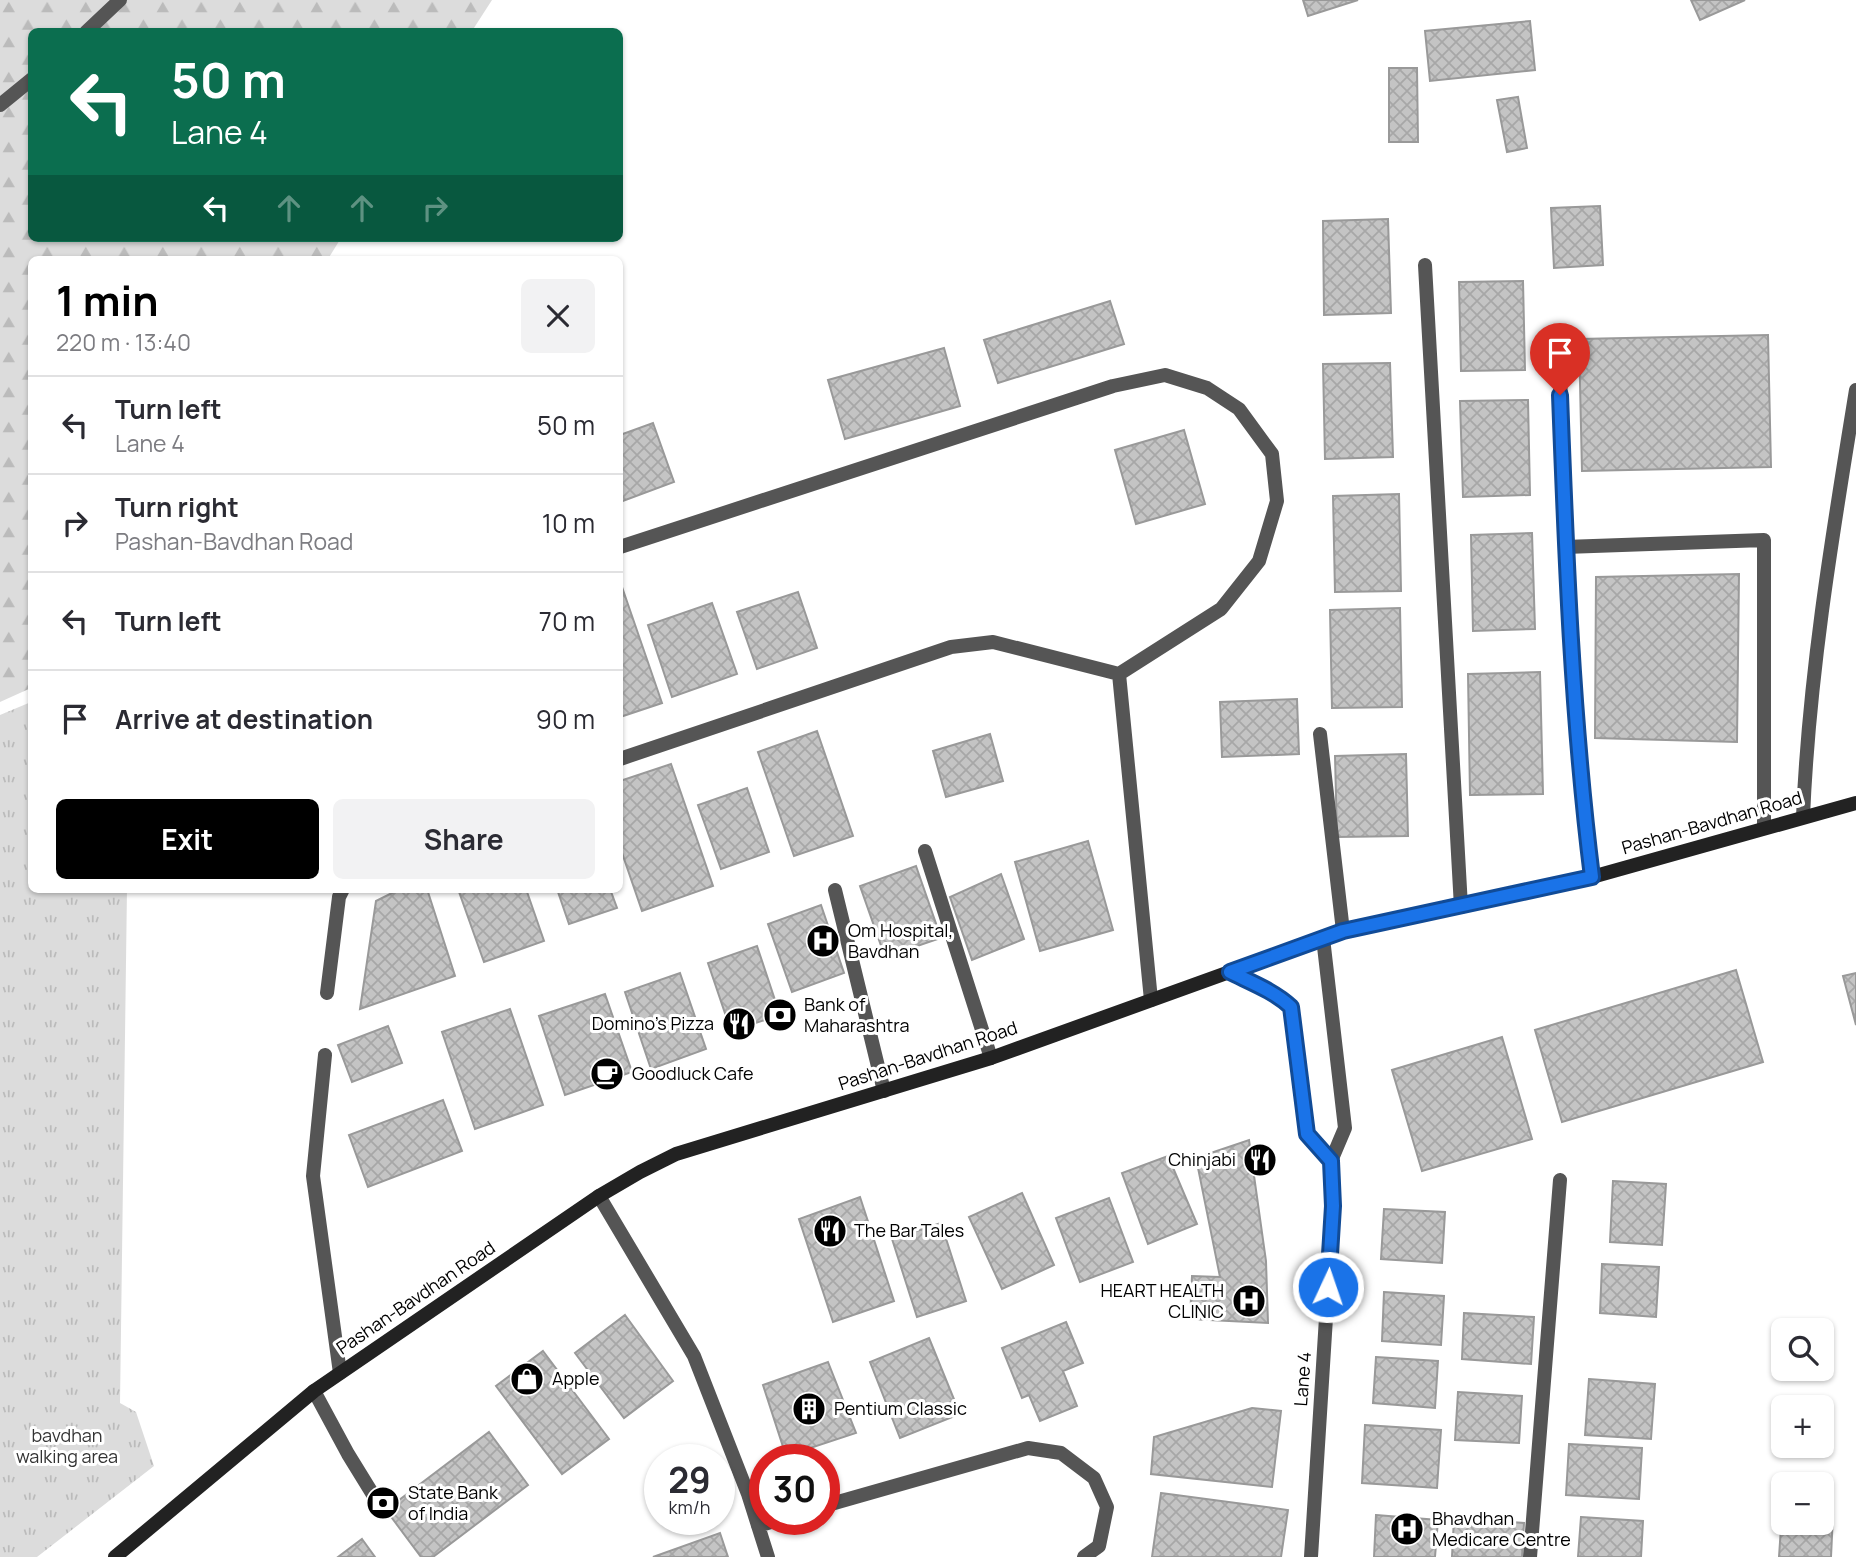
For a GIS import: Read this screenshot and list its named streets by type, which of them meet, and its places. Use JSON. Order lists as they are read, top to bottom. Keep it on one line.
{"streets":{"main road":["Pashan-Bavdhan Road"],"street":["Lane 4"]},"crossings":[["Pashan-Bavdhan Road","Lane 4"]],"parks":["bavdhan walking area"],"places":{"hospital":["Om Hospital, Bavdhan","HEART HEALTH CLINIC","Bhavdhan Medicare Centre"],"bank":["Bank of Maharashtra","State Bank of India"],"restaurant":["Domino's Pizza","Chinjabi","The Bar Tales"],"cafe":["Goodluck Cafe"],"shop":["Apple"],"building":["Pentium Classic"]},"page":{"turn":["50 m","Lane 4"],"heading":["1 min","220 m · 13:40"],"list":[{"name":"Turn left","note":"Lane 4","value":"50 m"},{"name":"Turn right","note":"Pashan-Bavdhan Road","value":"10 m"},{"name":"Turn left","value":"70 m"},{"name":"Arrive at destination","value":"90 m"}],"buttons":["Exit","Share"],"map_buttons":["+","−"],"speed":"29 km/h","limit":"30"}}
